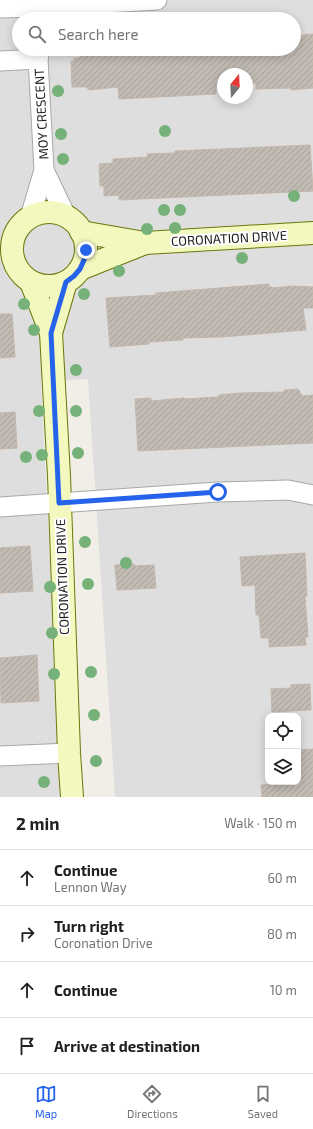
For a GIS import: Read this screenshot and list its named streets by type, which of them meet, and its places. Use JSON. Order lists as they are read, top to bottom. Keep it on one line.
{"streets":{"street":["MOY CRESCENT","CORONATION DRIVE"]},"crossings":[["MOY CRESCENT","CORONATION DRIVE"]],"north":"top","page":{"search":"Search here","heading":["2 min","Walk · 150 m"],"list":[["Continue","Lennon Way","60 m"],["Turn right","Coronation Drive","80 m"],["Continue","10 m"],"Arrive at destination"],"nav":["Map","Directions","Saved"]}}
